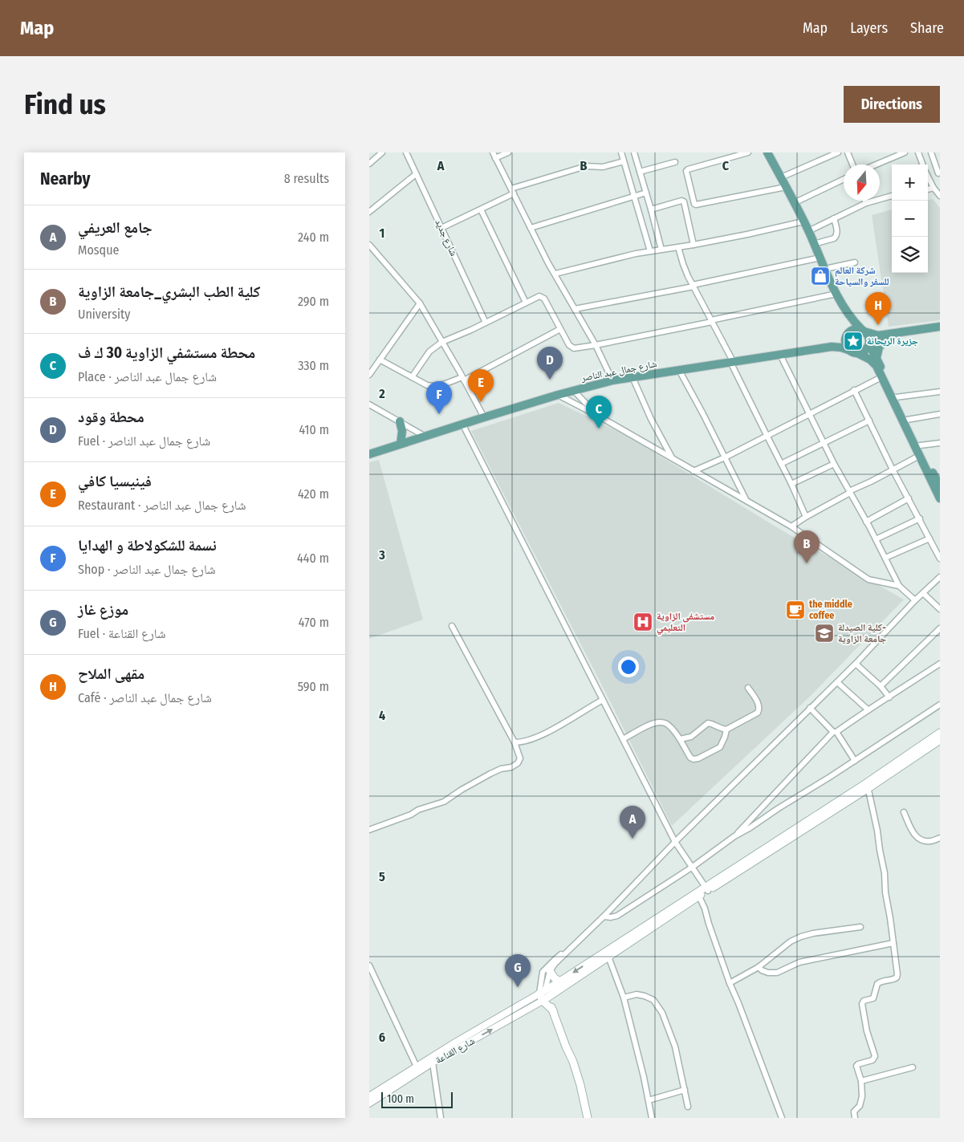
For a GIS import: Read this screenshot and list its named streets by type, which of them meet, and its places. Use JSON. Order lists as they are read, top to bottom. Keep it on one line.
{"streets":{"main road":["شارع جمال عبد الناصر"],"street":["شارع جديد","شارع القناعة"]},"places":{"shop":["شركة العالم للسفر والسياحة"],"place":["جزيرة الريحانة"],"cafe":["the middle coffee"],"hospital":["مستشفى الزاوية التعليمي"],"school or university":["كلية الصيدلة- جامعة الزاوية"]},"scale_bar":"100 m","north":"bottom","page":{"header":"Map","nav":["Map","Layers","Share"],"buttons":"Directions","title":"Find us","heading":["Nearby","8 results"],"map_buttons":["+","−"],"list":[{"mark":"A","name":"جامع العريفي","note":"Mosque","value":"240 m"},{"mark":"B","name":"كلية الطب البشري_جامعة الزاوية","note":"University","value":"290 m"},{"mark":"C","name":"محطة مستشفي الزاوية 30 ك ف","note":"Place · شارع جمال عبد الناصر","value":"330 m"},{"mark":"D","name":"محطة وقود","note":"Fuel · شارع جمال عبد الناصر","value":"410 m"},{"mark":"E","name":"فينيسيا كافي","note":"Restaurant · شارع جمال عبد الناصر","value":"420 m"},{"mark":"F","name":"نسمة للشكولاطة و الهدايا","note":"Shop · شارع جمال عبد الناصر","value":"440 m"},{"mark":"G","name":"موزع غاز","note":"Fuel · شارع القناعة","value":"470 m"},{"mark":"H","name":"مقهى الملاح","note":"Café · شارع جمال عبد الناصر","value":"590 m"}],"pins":["H","D","E","F","C","B","A","G"],"scale":"100 m"},"grid":{"columns":["A","B","C"],"rows":["1","2","3","4","5","6"]}}
